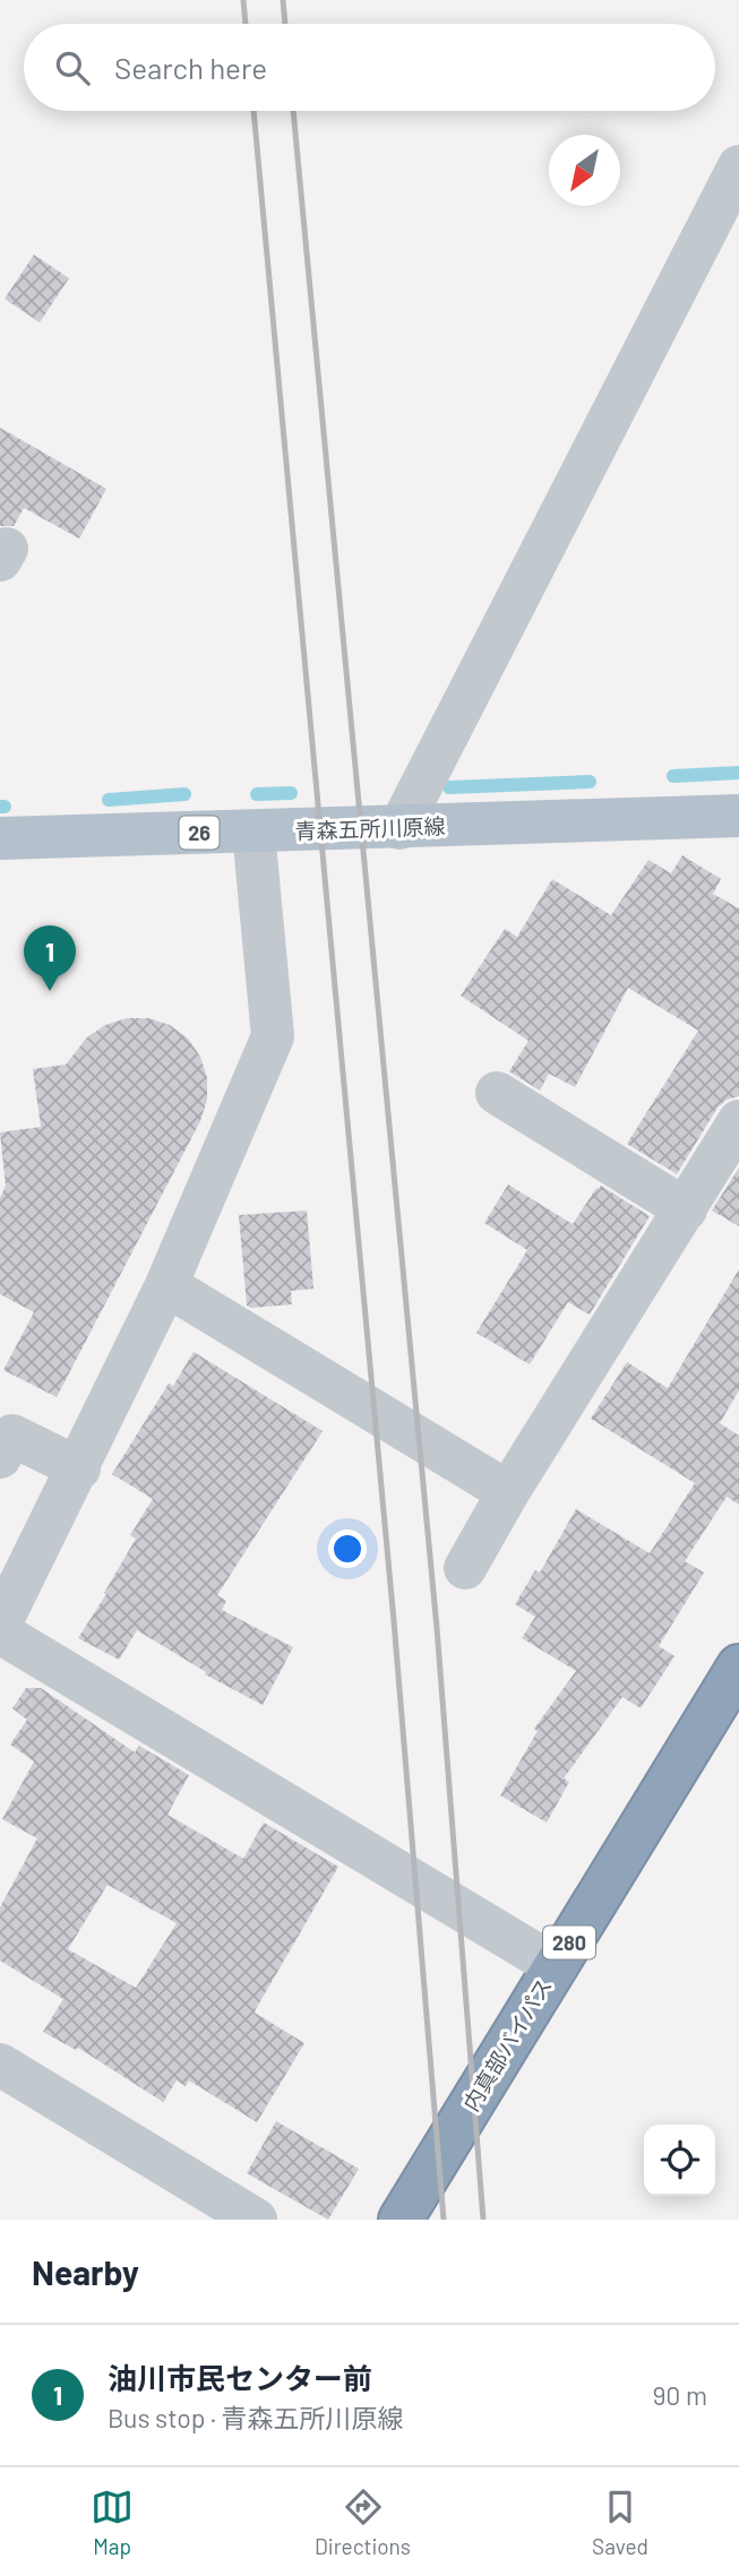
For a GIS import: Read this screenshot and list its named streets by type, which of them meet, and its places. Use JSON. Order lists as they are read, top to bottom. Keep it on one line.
{"streets":{"highway":["280","内真部バイパス"],"main road":["青森五所川原線","26"]},"north":"bottom left","page":{"search":"Search here","pins":"1","heading":"Nearby","list":[{"mark":"1","name":"油川市民センター前","note":"Bus stop · 青森五所川原線","value":"90 m"}],"nav":["Map","Directions","Saved"]}}
